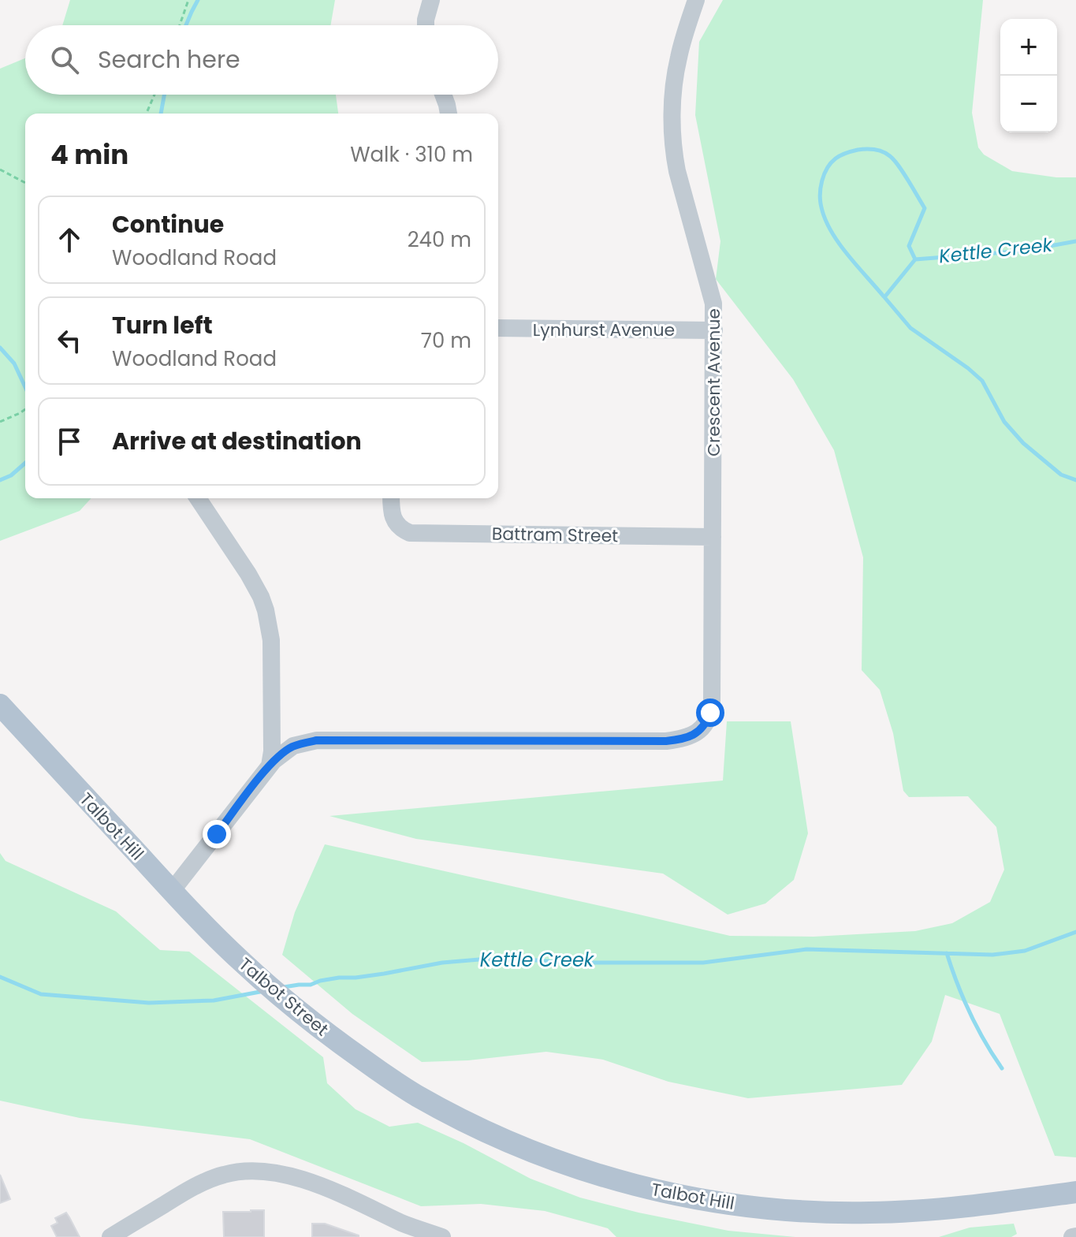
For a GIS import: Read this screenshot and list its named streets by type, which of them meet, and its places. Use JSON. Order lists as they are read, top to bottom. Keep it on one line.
{"streets":{"main road":["Talbot Hill","Talbot Street"],"street":["Lynhurst Avenue","Crescent Avenue","Battram Street"]},"crossings":[["Lynhurst Avenue","Crescent Avenue"],["Crescent Avenue","Battram Street"],["Talbot Hill","Talbot Street"]],"water":["Kettle Creek"],"page":{"map_buttons":["+","−"],"search":"Search here","heading":["4 min","Walk · 310 m"],"list":[["Continue","Woodland Road","240 m"],["Turn left","Woodland Road","70 m"],"Arrive at destination"]}}
